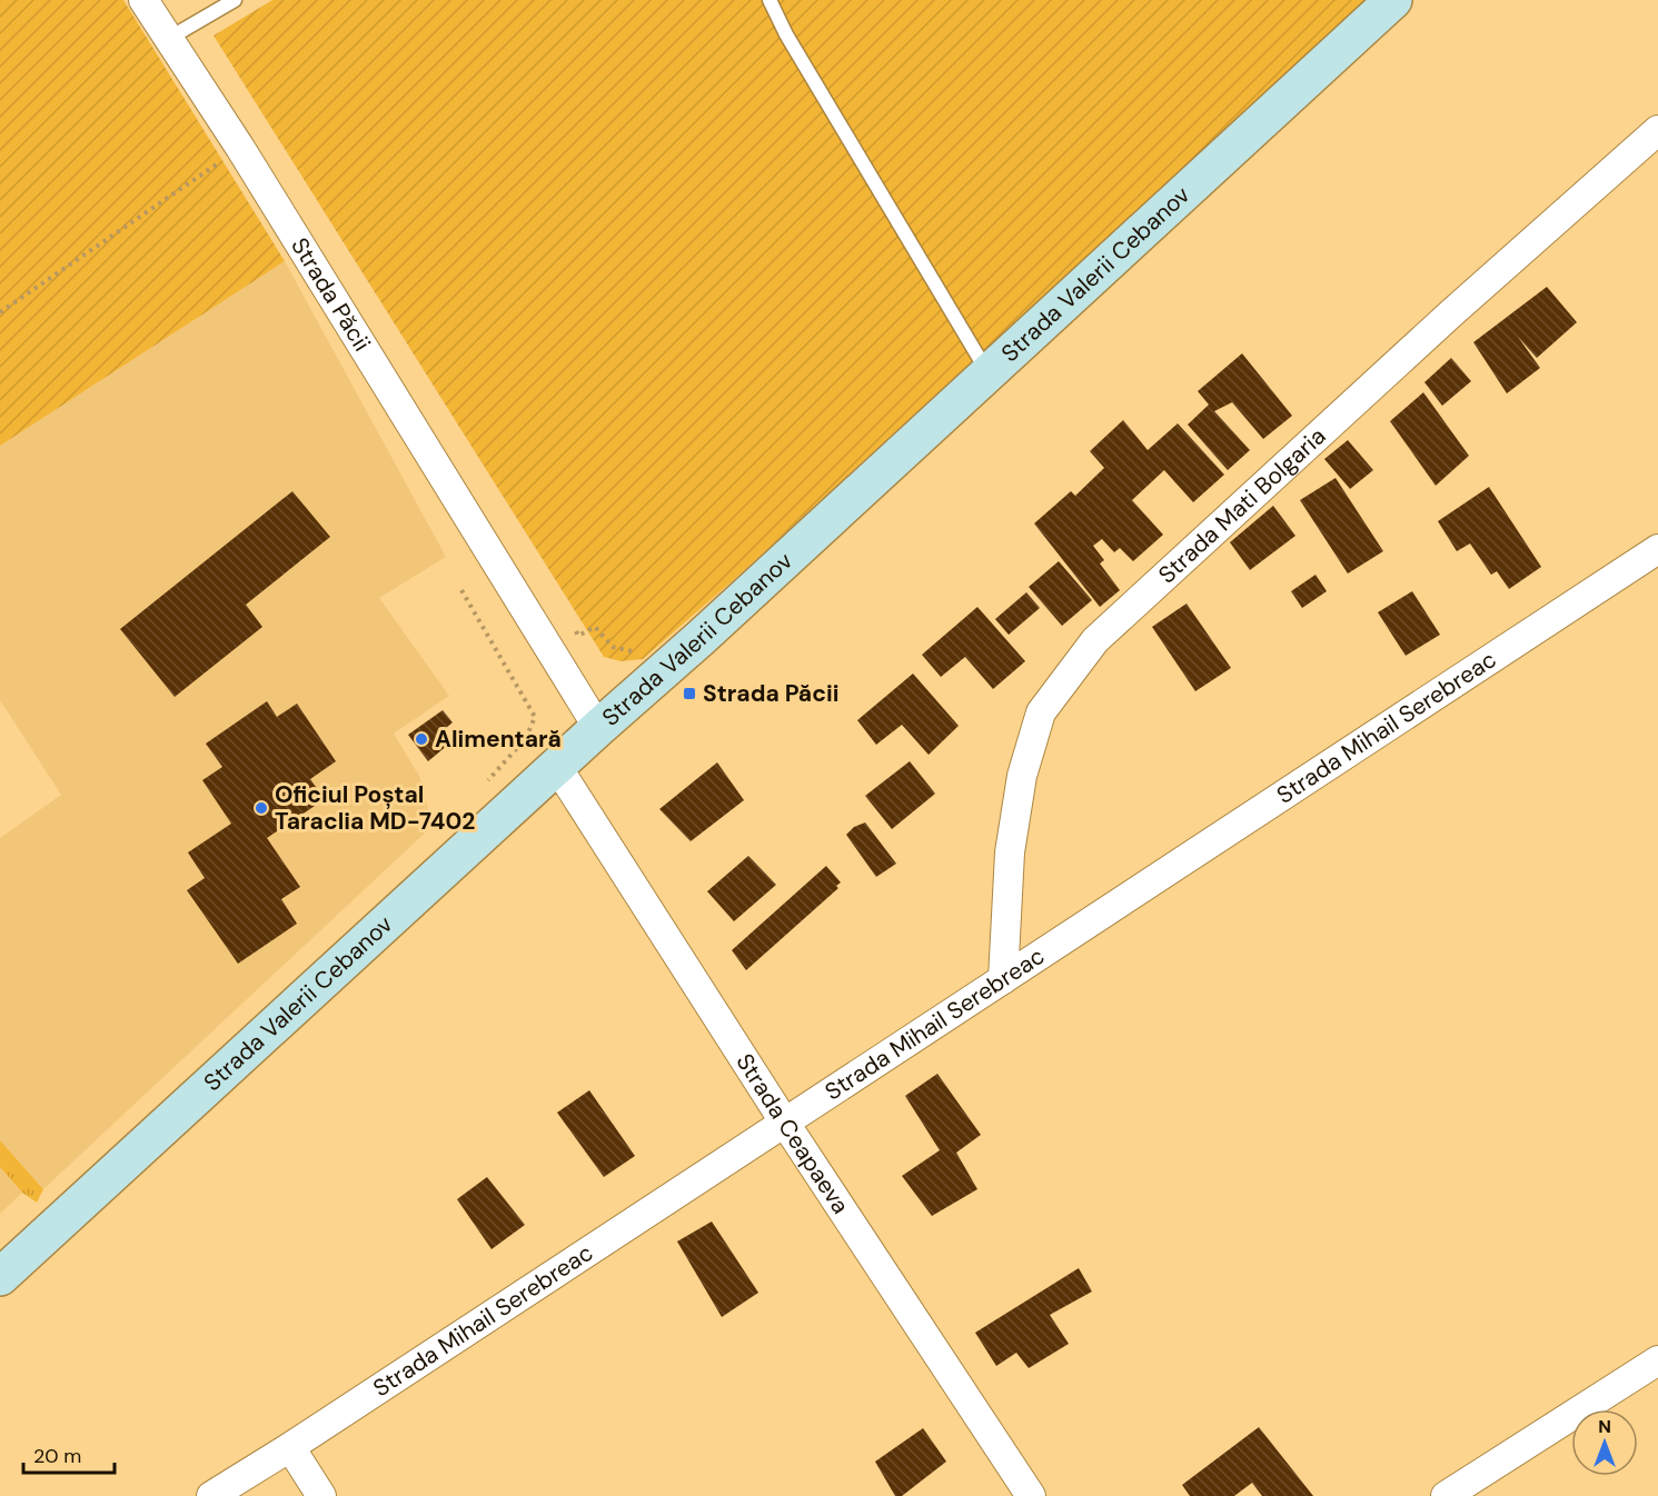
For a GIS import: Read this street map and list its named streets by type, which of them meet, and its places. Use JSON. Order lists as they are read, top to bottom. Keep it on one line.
{"streets":{"street":["Strada Valerii Cebanov","Strada Păcii","Strada Mati Bolgaria","Strada Mihail Serebreac","Strada Ceapaeva"]},"crossings":[["Strada Valerii Cebanov","Strada Păcii"],["Strada Valerii Cebanov","Strada Ceapaeva"],["Strada Mati Bolgaria","Strada Mihail Serebreac"],["Strada Mihail Serebreac","Strada Ceapaeva"]],"places":{"transit":["Strada Păcii"],"other":["Alimentară","Oficiul Poștal Taraclia MD-7402"]},"scale_bar":"20 m","north":"top"}
